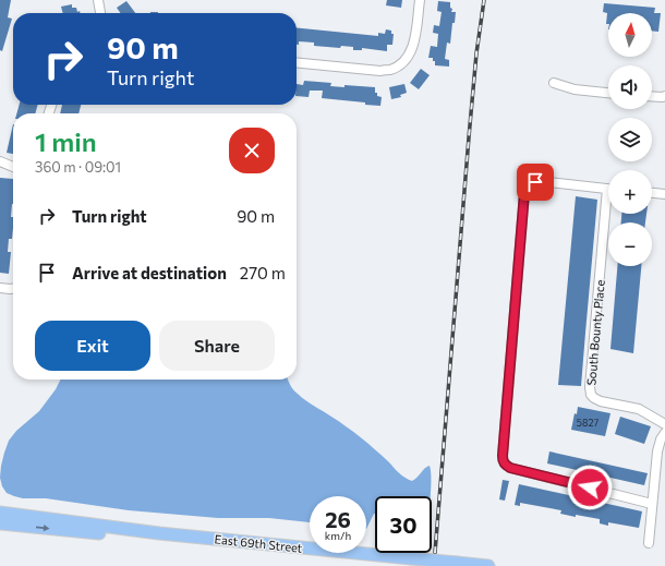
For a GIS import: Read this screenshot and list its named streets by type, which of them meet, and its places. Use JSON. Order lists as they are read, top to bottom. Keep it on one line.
{"streets":{"main road":["East 69th Street"],"street":["South Bounty Place"]},"house_numbers":["5827"],"north":"top","page":{"map_buttons":["+","−"],"turn":["90 m","Turn right"],"heading":["1 min","360 m · 09:01"],"list":[{"name":"Turn right","value":"90 m"},{"name":"Arrive at destination","value":"270 m"}],"buttons":["Exit","Share"],"speed":"26 km/h","limit":"30"}}
